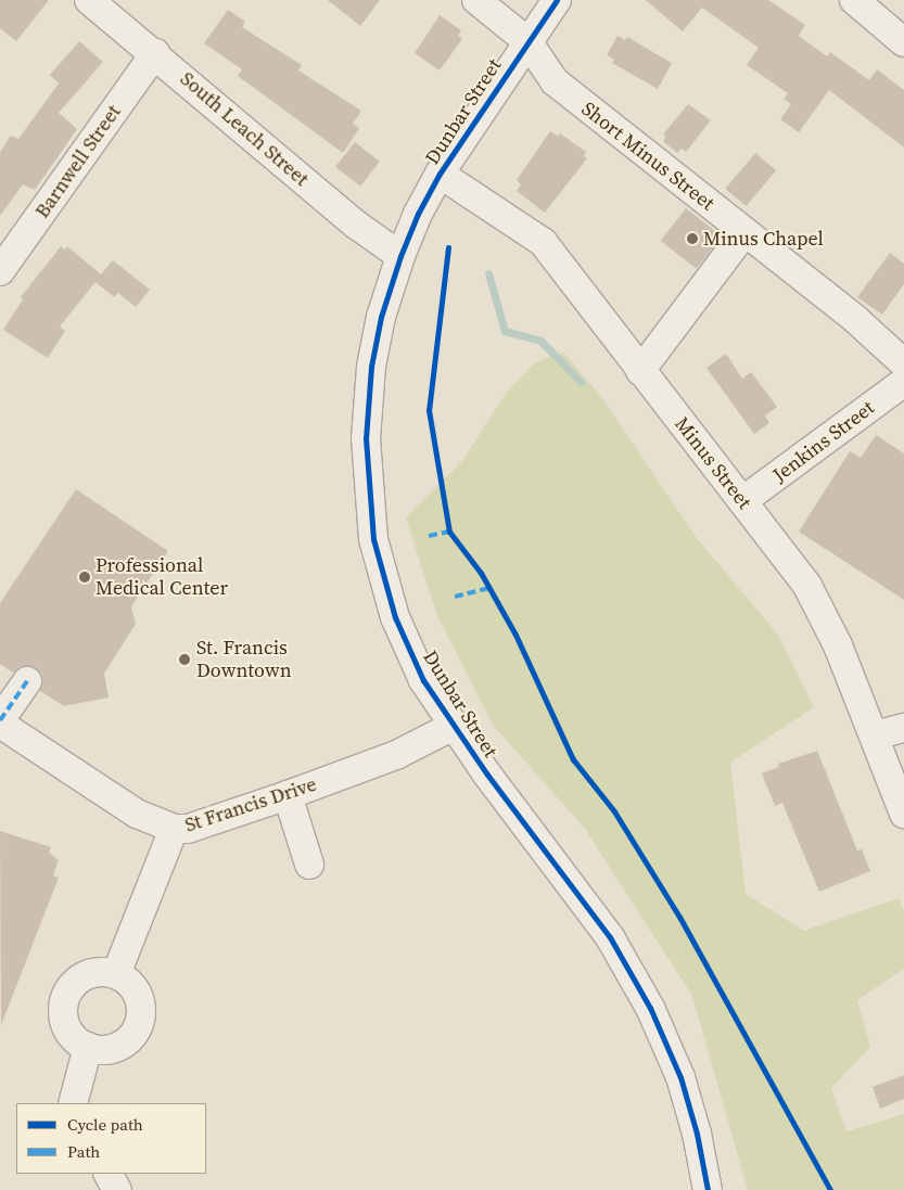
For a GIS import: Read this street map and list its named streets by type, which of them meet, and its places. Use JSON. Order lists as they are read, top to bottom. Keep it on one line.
{"streets":{"street":["Dunbar Street","South Leach Street","Short Minus Street","Barnwell Street","Jenkins Street","Minus Street","St Francis Drive"]},"crossings":[["Dunbar Street","South Leach Street"],["Dunbar Street","Short Minus Street"],["Dunbar Street","Minus Street"],["Dunbar Street","St Francis Drive"],["South Leach Street","Barnwell Street"],["Jenkins Street","Minus Street"]],"places":["Minus Chapel","Professional Medical Center","St. Francis Downtown"],"legend":["Cycle path","Path"]}
